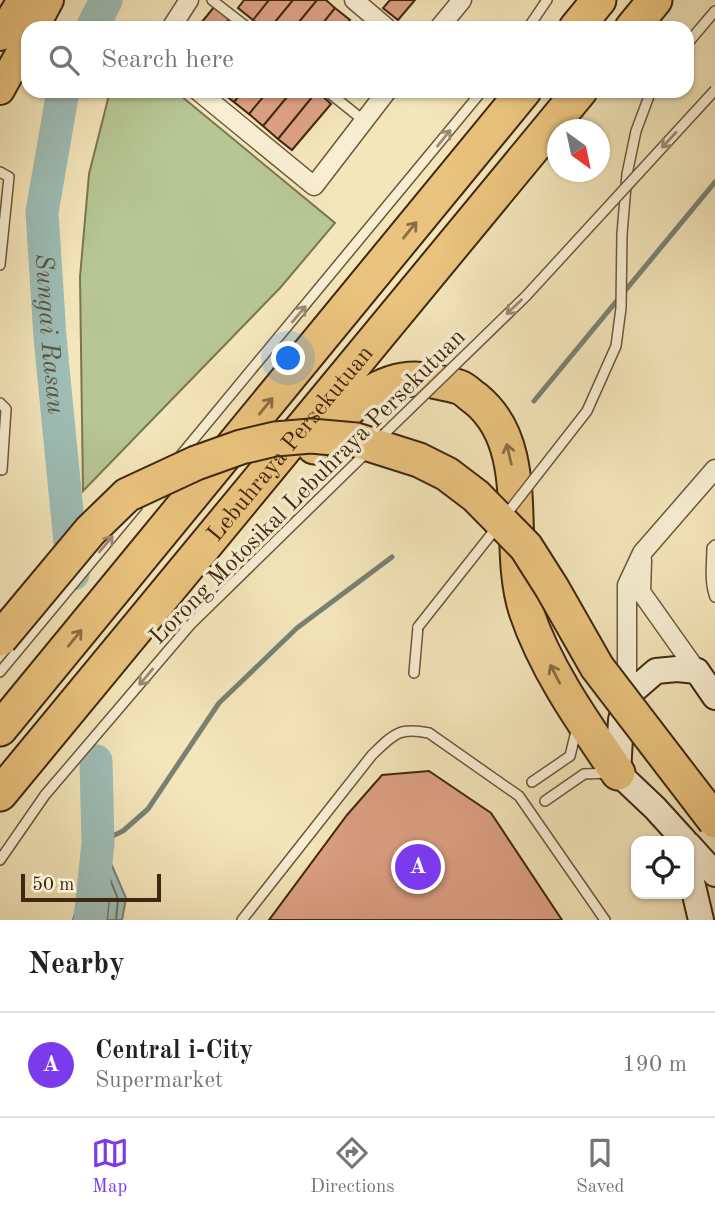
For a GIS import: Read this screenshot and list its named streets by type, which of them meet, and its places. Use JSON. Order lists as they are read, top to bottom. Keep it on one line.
{"streets":{"highway":["Lebuhraya Persekutuan"],"lane":["Lorong Motosikal Lebuhraya Persekutuan"]},"one_way":["Lorong Motosikal Lebuhraya Persekutuan"],"water":["Sungai Rasau"],"scale_bar":"50 m","north":"bottom right","page":{"search":"Search here","pins":"A","scale":"50 m","heading":"Nearby","list":[{"mark":"A","name":"Central i-City","note":"Supermarket","value":"190 m"}],"nav":["Map","Directions","Saved"]}}
